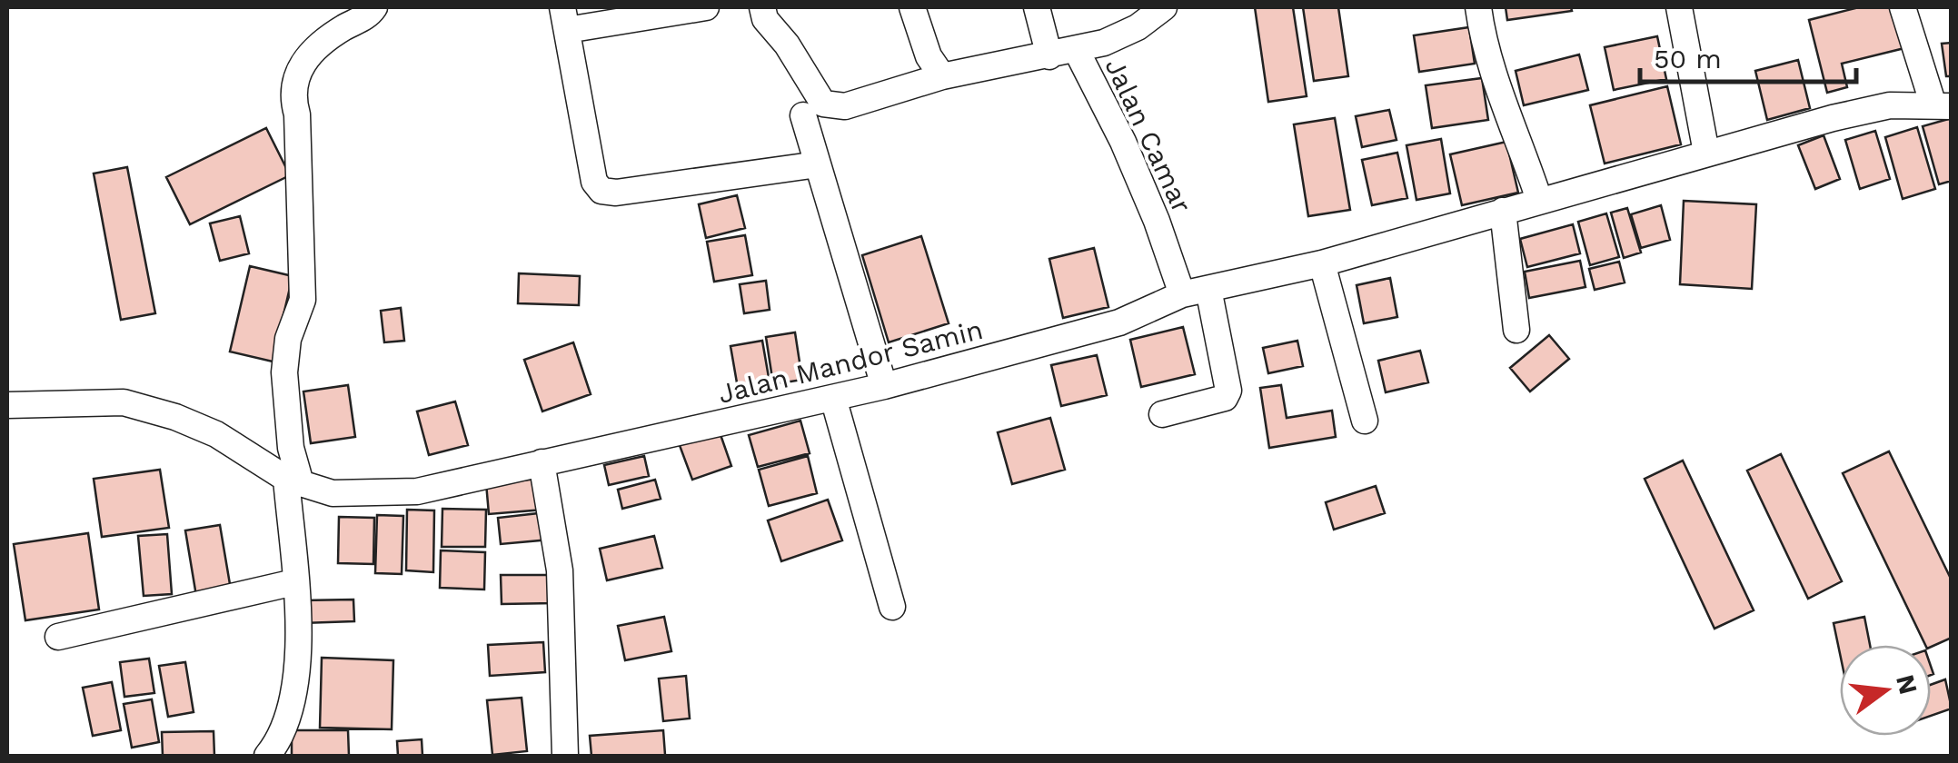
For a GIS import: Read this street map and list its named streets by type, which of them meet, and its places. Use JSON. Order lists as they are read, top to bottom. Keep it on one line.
{"streets":{"street":["Jalan Camar","Jalan Mandor Samin"]},"crossings":[["Jalan Camar","Jalan Mandor Samin"]],"scale_bar":"50 m","north":"right"}
